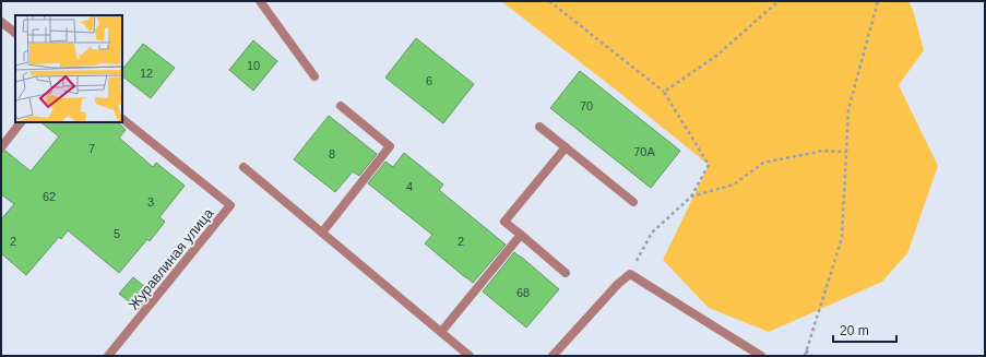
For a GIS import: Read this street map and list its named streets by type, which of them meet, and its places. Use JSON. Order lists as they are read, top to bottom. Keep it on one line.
{"streets":{"street":["Журавлиная улица"]},"house_numbers":["10","12","6","70","7","70А","8","4","62","3","5","2","2","68"],"scale_bar":"20 m"}
